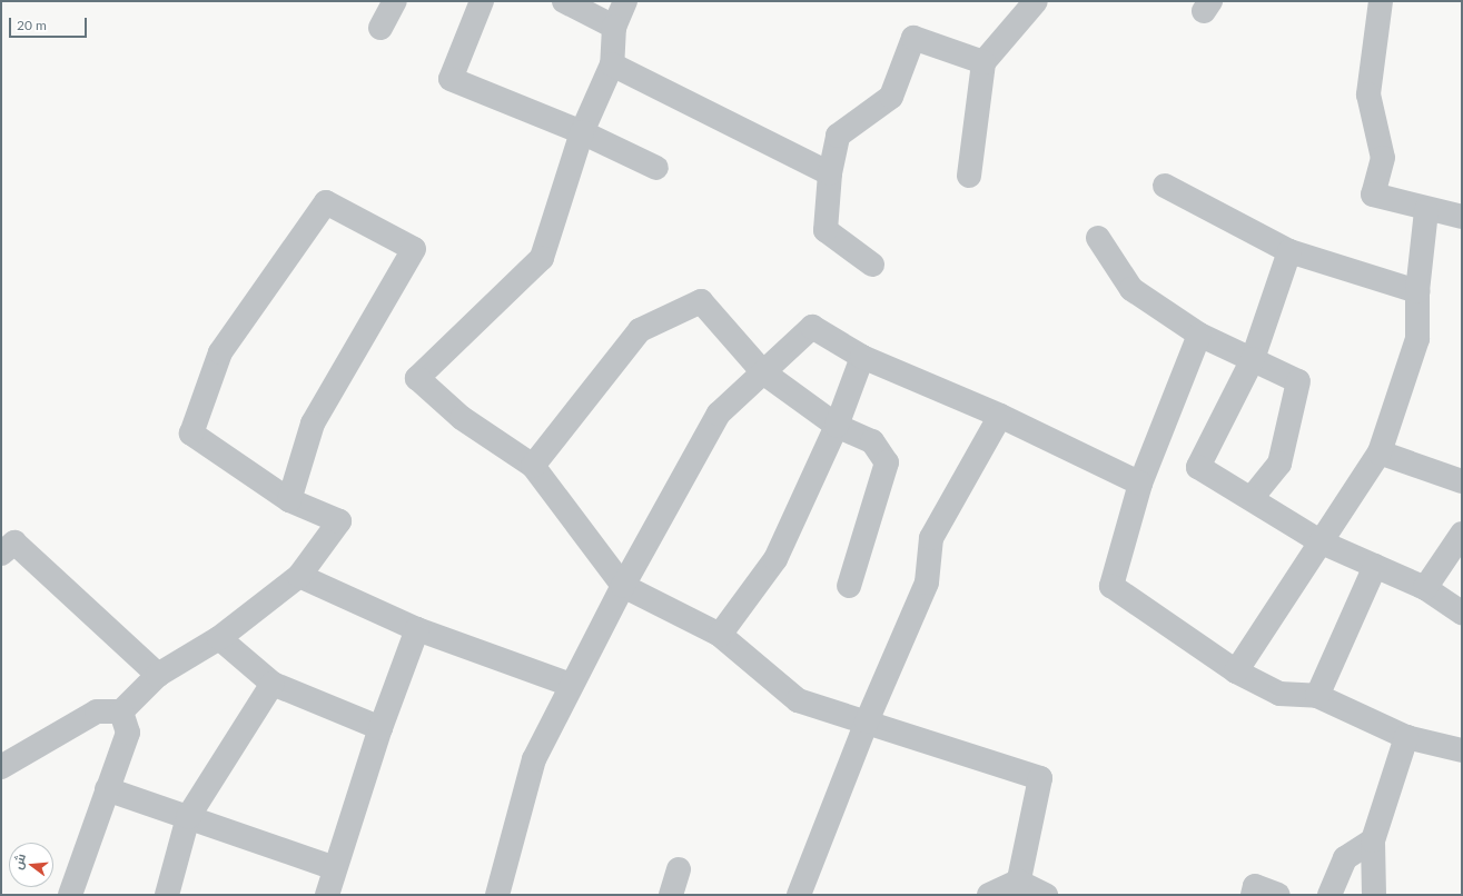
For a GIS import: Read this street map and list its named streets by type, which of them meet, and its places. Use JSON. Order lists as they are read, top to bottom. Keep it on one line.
{"scale_bar":"20 m","north":"left"}
